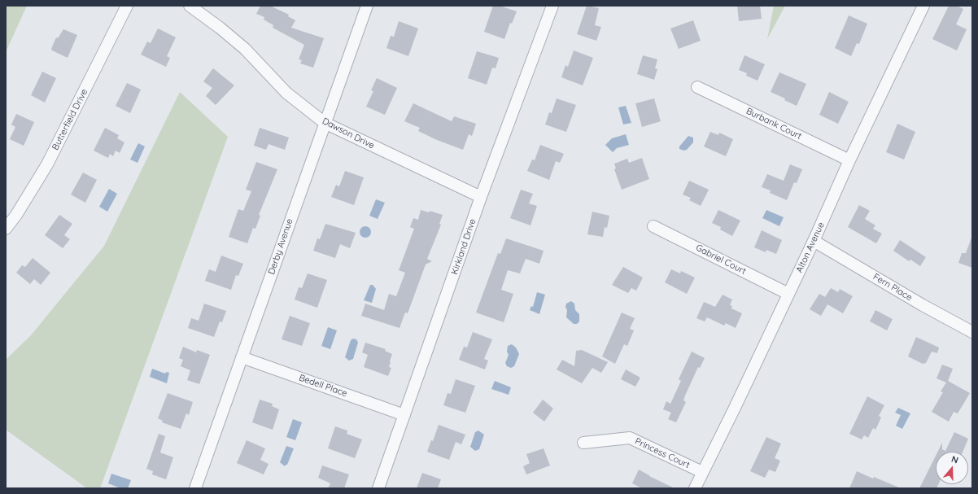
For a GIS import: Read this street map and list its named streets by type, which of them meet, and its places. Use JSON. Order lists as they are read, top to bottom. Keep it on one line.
{"streets":{"street":["Butterfield Drive","Burbank Court","Dawson Drive","Derby Avenue","Kirkland Drive","Alton Avenue","Gabriel Court","Fern Place","Bedell Place","Princess Court"]},"crossings":[["Burbank Court","Alton Avenue"],["Dawson Drive","Derby Avenue"],["Dawson Drive","Kirkland Drive"],["Derby Avenue","Bedell Place"],["Kirkland Drive","Bedell Place"],["Alton Avenue","Gabriel Court"],["Alton Avenue","Fern Place"],["Alton Avenue","Princess Court"]],"north":"top"}
